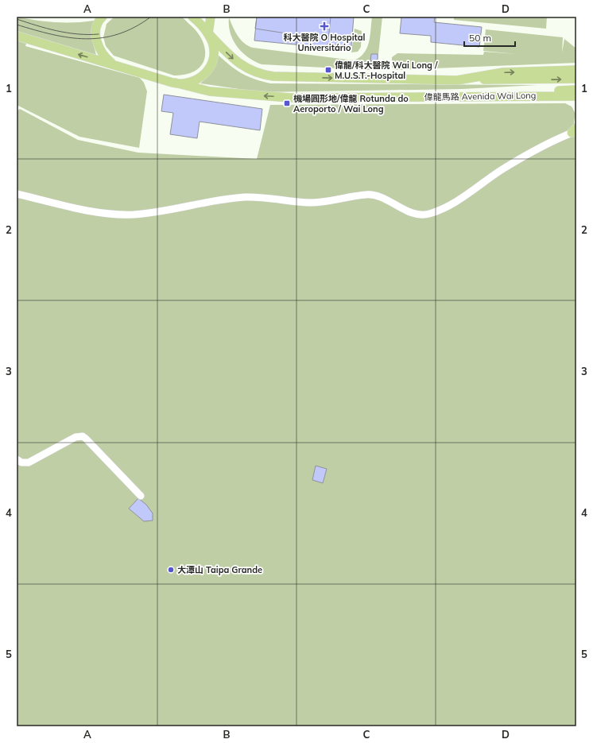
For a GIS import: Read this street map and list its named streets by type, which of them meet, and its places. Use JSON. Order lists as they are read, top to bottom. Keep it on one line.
{"streets":{"main road":["偉龍馬路 Avenida Wai Long"]},"places":{"health":["科大醫院 O Hospital Universitário"],"transit":["偉龍/科大醫院 Wai Long / M.U.S.T.-Hospital","機場圓形地/偉龍 Rotunda do Aeroporto / Wai Long"],"other":["大潭山 Taipa Grande"]},"scale_bar":"50 m","grid":{"columns":["A","B","C","D"],"rows":["1","2","3","4","5"]}}
